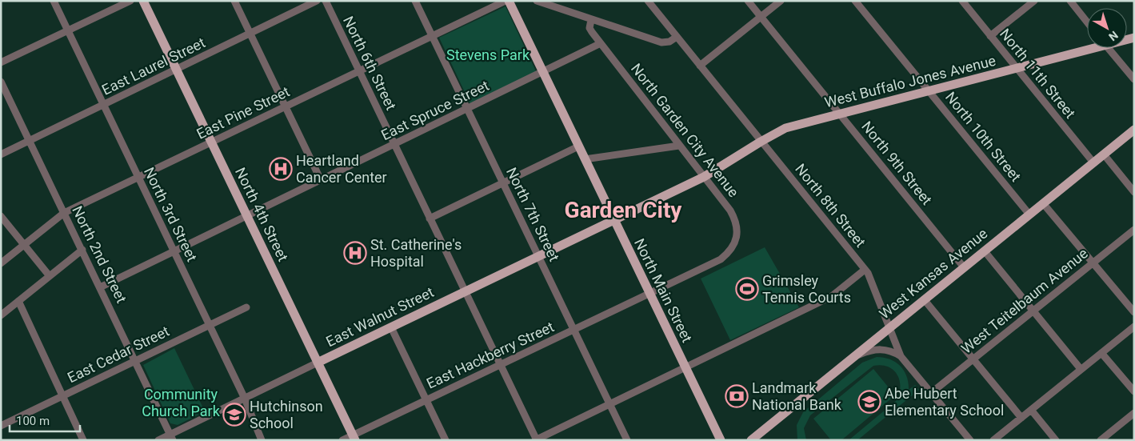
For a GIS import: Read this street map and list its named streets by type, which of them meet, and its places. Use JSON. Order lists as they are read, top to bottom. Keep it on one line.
{"streets":{"main road":["West Buffalo Jones Avenue","North 4th Street","West Kansas Avenue","North Main Street","East Walnut Street"],"street":["North 6th Street","East Laurel Street","North 11th Street","East Spruce Street","East Pine Street","North Garden City Avenue","North 10th Street","North 9th Street","North 8th Street","North 3rd Street","North 7th Street","North 2nd Street","West Teitelbaum Avenue","East Cedar Street","East Hackberry Street"]},"crossings":[["North 6th Street","East Spruce Street"],["North 6th Street","East Pine Street"],["North 6th Street","East Walnut Street"],["North 6th Street","East Hackberry Street"],["East Laurel Street","North 3rd Street"],["East Laurel Street","North 4th Street"],["East Laurel Street","North 2nd Street"],["North 11th Street","West Buffalo Jones Avenue"],["North 11th Street","West Kansas Avenue"],["West Buffalo Jones Avenue","North Garden City Avenue"],["West Buffalo Jones Avenue","North 10th Street"],["West Buffalo Jones Avenue","North 9th Street"],["West Buffalo Jones Avenue","North 8th Street"],["West Buffalo Jones Avenue","North Main Street"],["West Buffalo Jones Avenue","East Walnut Street"],["East Spruce Street","North Garden City Avenue"],["East Spruce Street","North 3rd Street"],["East Spruce Street","North 4th Street"],["East Spruce Street","North 7th Street"],["East Spruce Street","North 2nd Street"],["East Spruce Street","North Main Street"],["East Pine Street","North 3rd Street"],["East Pine Street","North 4th Street"],["East Pine Street","North 7th Street"],["East Pine Street","North 2nd Street"],["North Garden City Avenue","East Hackberry Street"],["North 10th Street","West Kansas Avenue"],["North 9th Street","West Kansas Avenue"],["North 8th Street","West Kansas Avenue"],["North 8th Street","West Teitelbaum Avenue"],["North 3rd Street","East Walnut Street"],["North 3rd Street","East Cedar Street"],["North 4th Street","East Walnut Street"],["North 4th Street","East Hackberry Street"],["North 7th Street","East Walnut Street"],["North 7th Street","East Hackberry Street"],["North 2nd Street","East Walnut Street"],["North 2nd Street","East Cedar Street"],["North Main Street","East Walnut Street"],["North Main Street","East Hackberry Street"]],"districts":["Garden City"],"parks":["Stevens Park","Community Church Park"],"places":{"hospital":["Heartland Cancer Center","St. Catherine's Hospital"],"sports":["Grimsley Tennis Courts"],"bank":["Landmark National Bank"],"school or university":["Abe Hubert Elementary School","Hutchinson School"]},"scale_bar":"100 m","north":"bottom right"}
